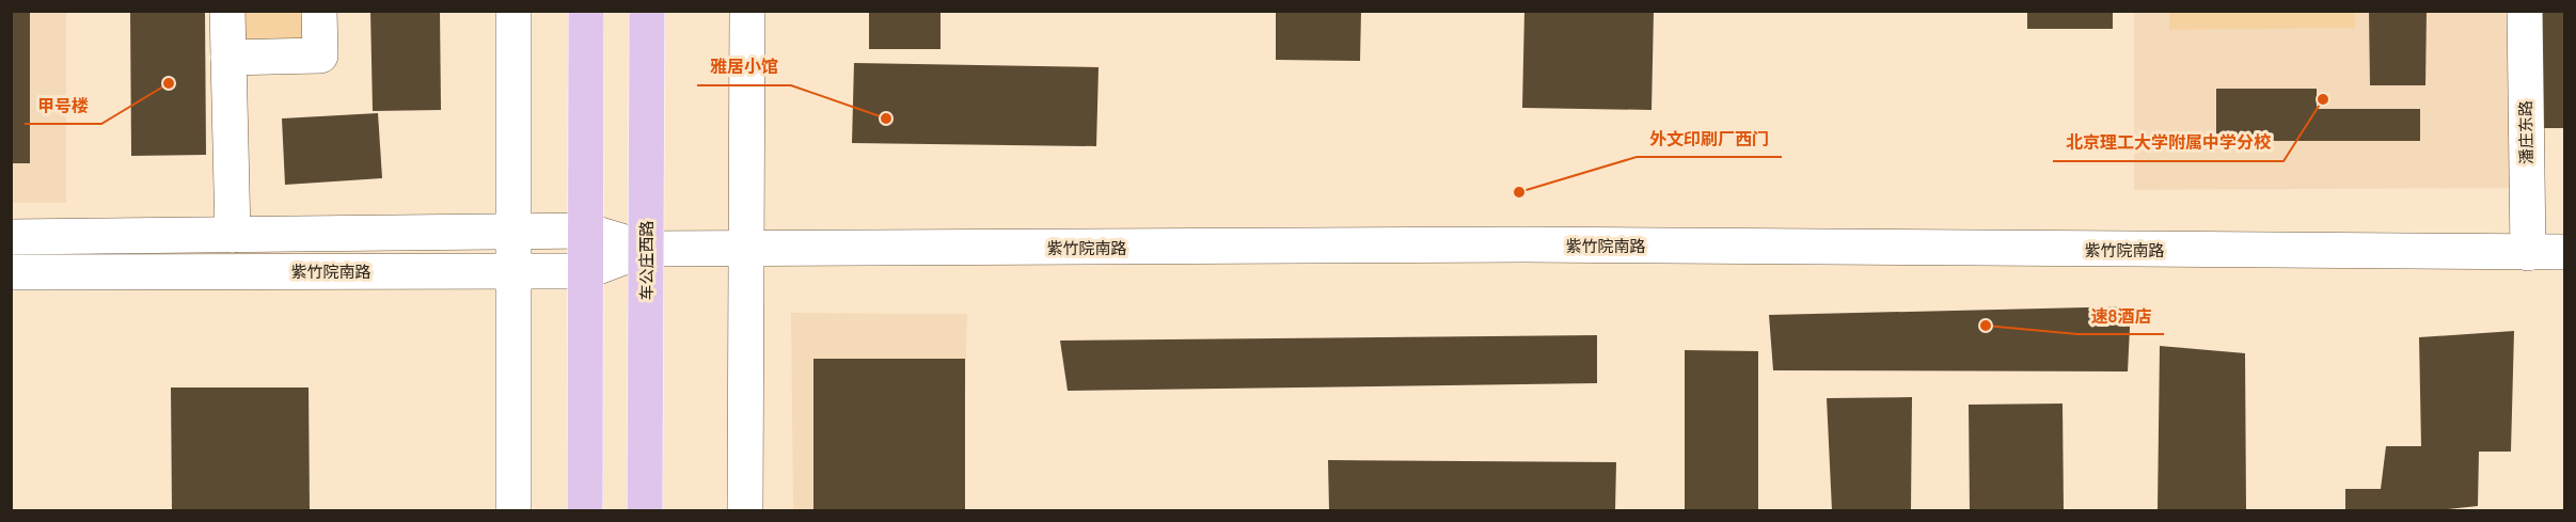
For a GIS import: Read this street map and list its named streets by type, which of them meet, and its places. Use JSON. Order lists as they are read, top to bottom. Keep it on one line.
{"streets":{"main road":["车公庄西路"],"street":["潘庄东路","紫竹院南路"]},"crossings":[["潘庄东路","紫竹院南路"],["紫竹院南路","车公庄西路"]],"places":["甲号楼","北京理工大学附属中学分校","雅居小馆","外文印刷厂西门","速8酒店"]}
